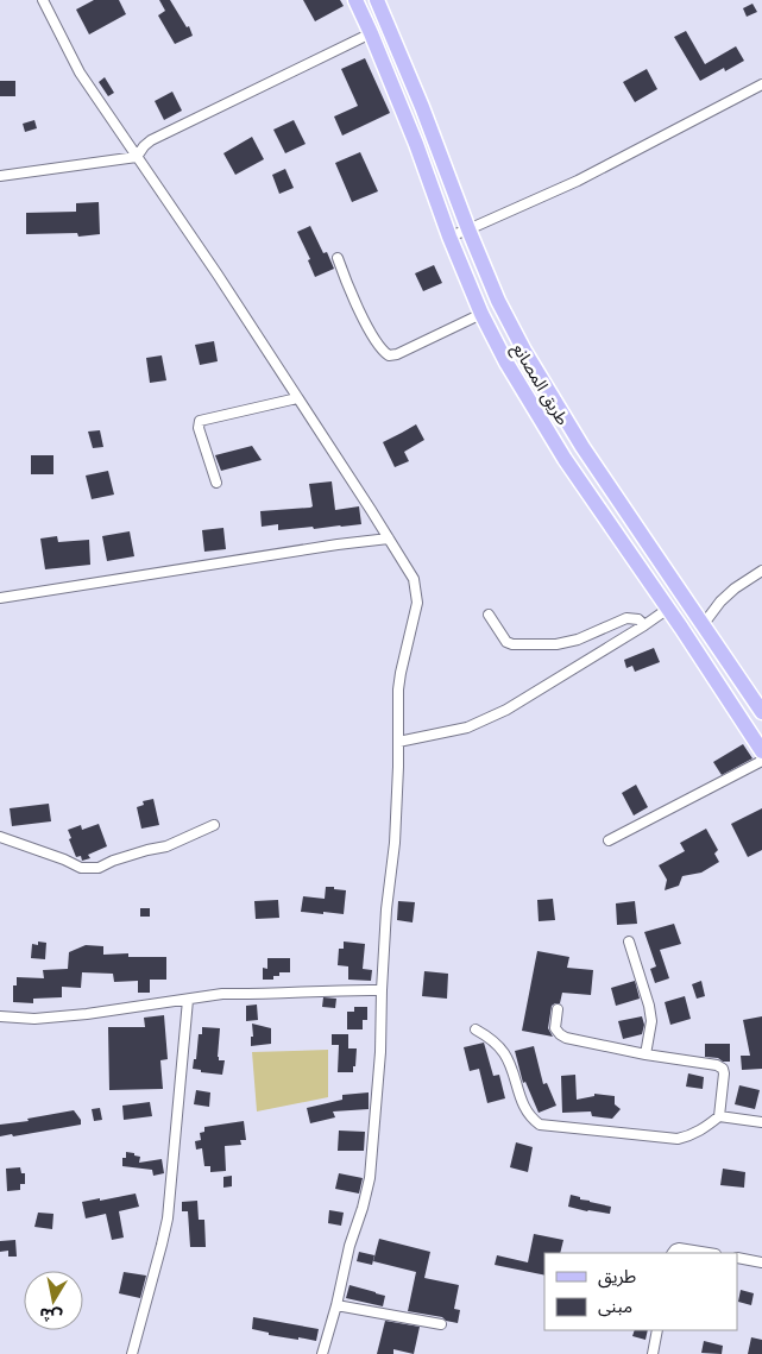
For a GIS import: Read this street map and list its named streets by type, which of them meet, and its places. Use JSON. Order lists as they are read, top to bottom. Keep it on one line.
{"streets":{"main road":["طريق المصانع"]},"legend":["طريق","مبنى"],"north":"bottom"}
